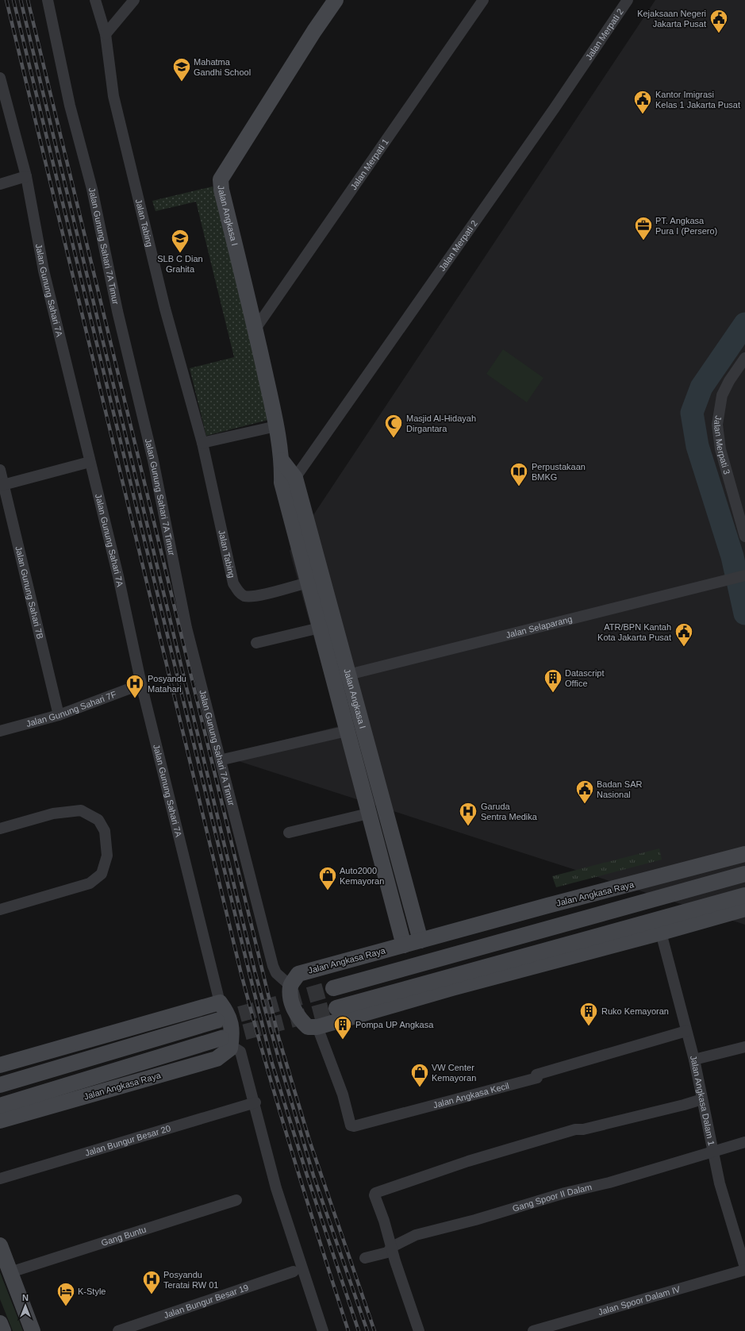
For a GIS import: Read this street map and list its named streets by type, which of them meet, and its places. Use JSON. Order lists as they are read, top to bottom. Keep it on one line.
{"streets":{"main road":["Jalan Angkasa I","Jalan Angkasa Raya"],"street":["Jalan Merpati 2","Jalan Merpati 1","Jalan Tabing","Jalan Gunung Sahari 7A Timur","Jalan Gunung Sahari 7A","Jalan Merpati 3","Jalan Gunung Sahari 7B","Jalan Selaparang","Jalan Gunung Sahari 7F","Jalan Angkasa Kecil","Jalan Angkasa Dalam 1","Jalan Bungur Besar 20","Gang Spoor II Dalam","Gang Buntu","Jalan Bungur Besar 19","Jalan Spoor Dalam IV"]},"crossings":[["Jalan Merpati 2","Jalan Angkasa I"],["Jalan Merpati 1","Jalan Angkasa I"],["Jalan Angkasa I","Jalan Tabing"],["Jalan Angkasa I","Jalan Selaparang"],["Jalan Angkasa I","Jalan Angkasa Raya"],["Jalan Gunung Sahari 7A Timur","Jalan Angkasa Raya"],["Jalan Gunung Sahari 7A","Jalan Gunung Sahari 7F"],["Jalan Gunung Sahari 7B","Jalan Gunung Sahari 7F"],["Jalan Angkasa Kecil","Jalan Angkasa Dalam 1"],["Jalan Angkasa Dalam 1","Gang Spoor II Dalam"]],"places":{"public building":["Kejaksaan Negeri Jakarta Pusat","Kantor Imigrasi Kelas 1 Jakarta Pusat","ATR/BPN Kantah Kota Jakarta Pusat","Badan SAR Nasional"],"school or university":["Mahatma Gandhi School","SLB C Dian Grahita"],"office":["PT. Angkasa Pura I (Persero)"],"mosque":["Masjid Al-Hidayah Dirgantara"],"library":["Perpustakaan BMKG"],"building":["Datascript Office","Ruko Kemayoran","Pompa UP Angkasa"],"hospital":["Posyandu Matahari","Garuda Sentra Medika","Posyandu Teratai RW 01"],"shop":["Auto2000 Kemayoran","VW Center Kemayoran"],"hotel":["K-Style"]},"north":"top"}
